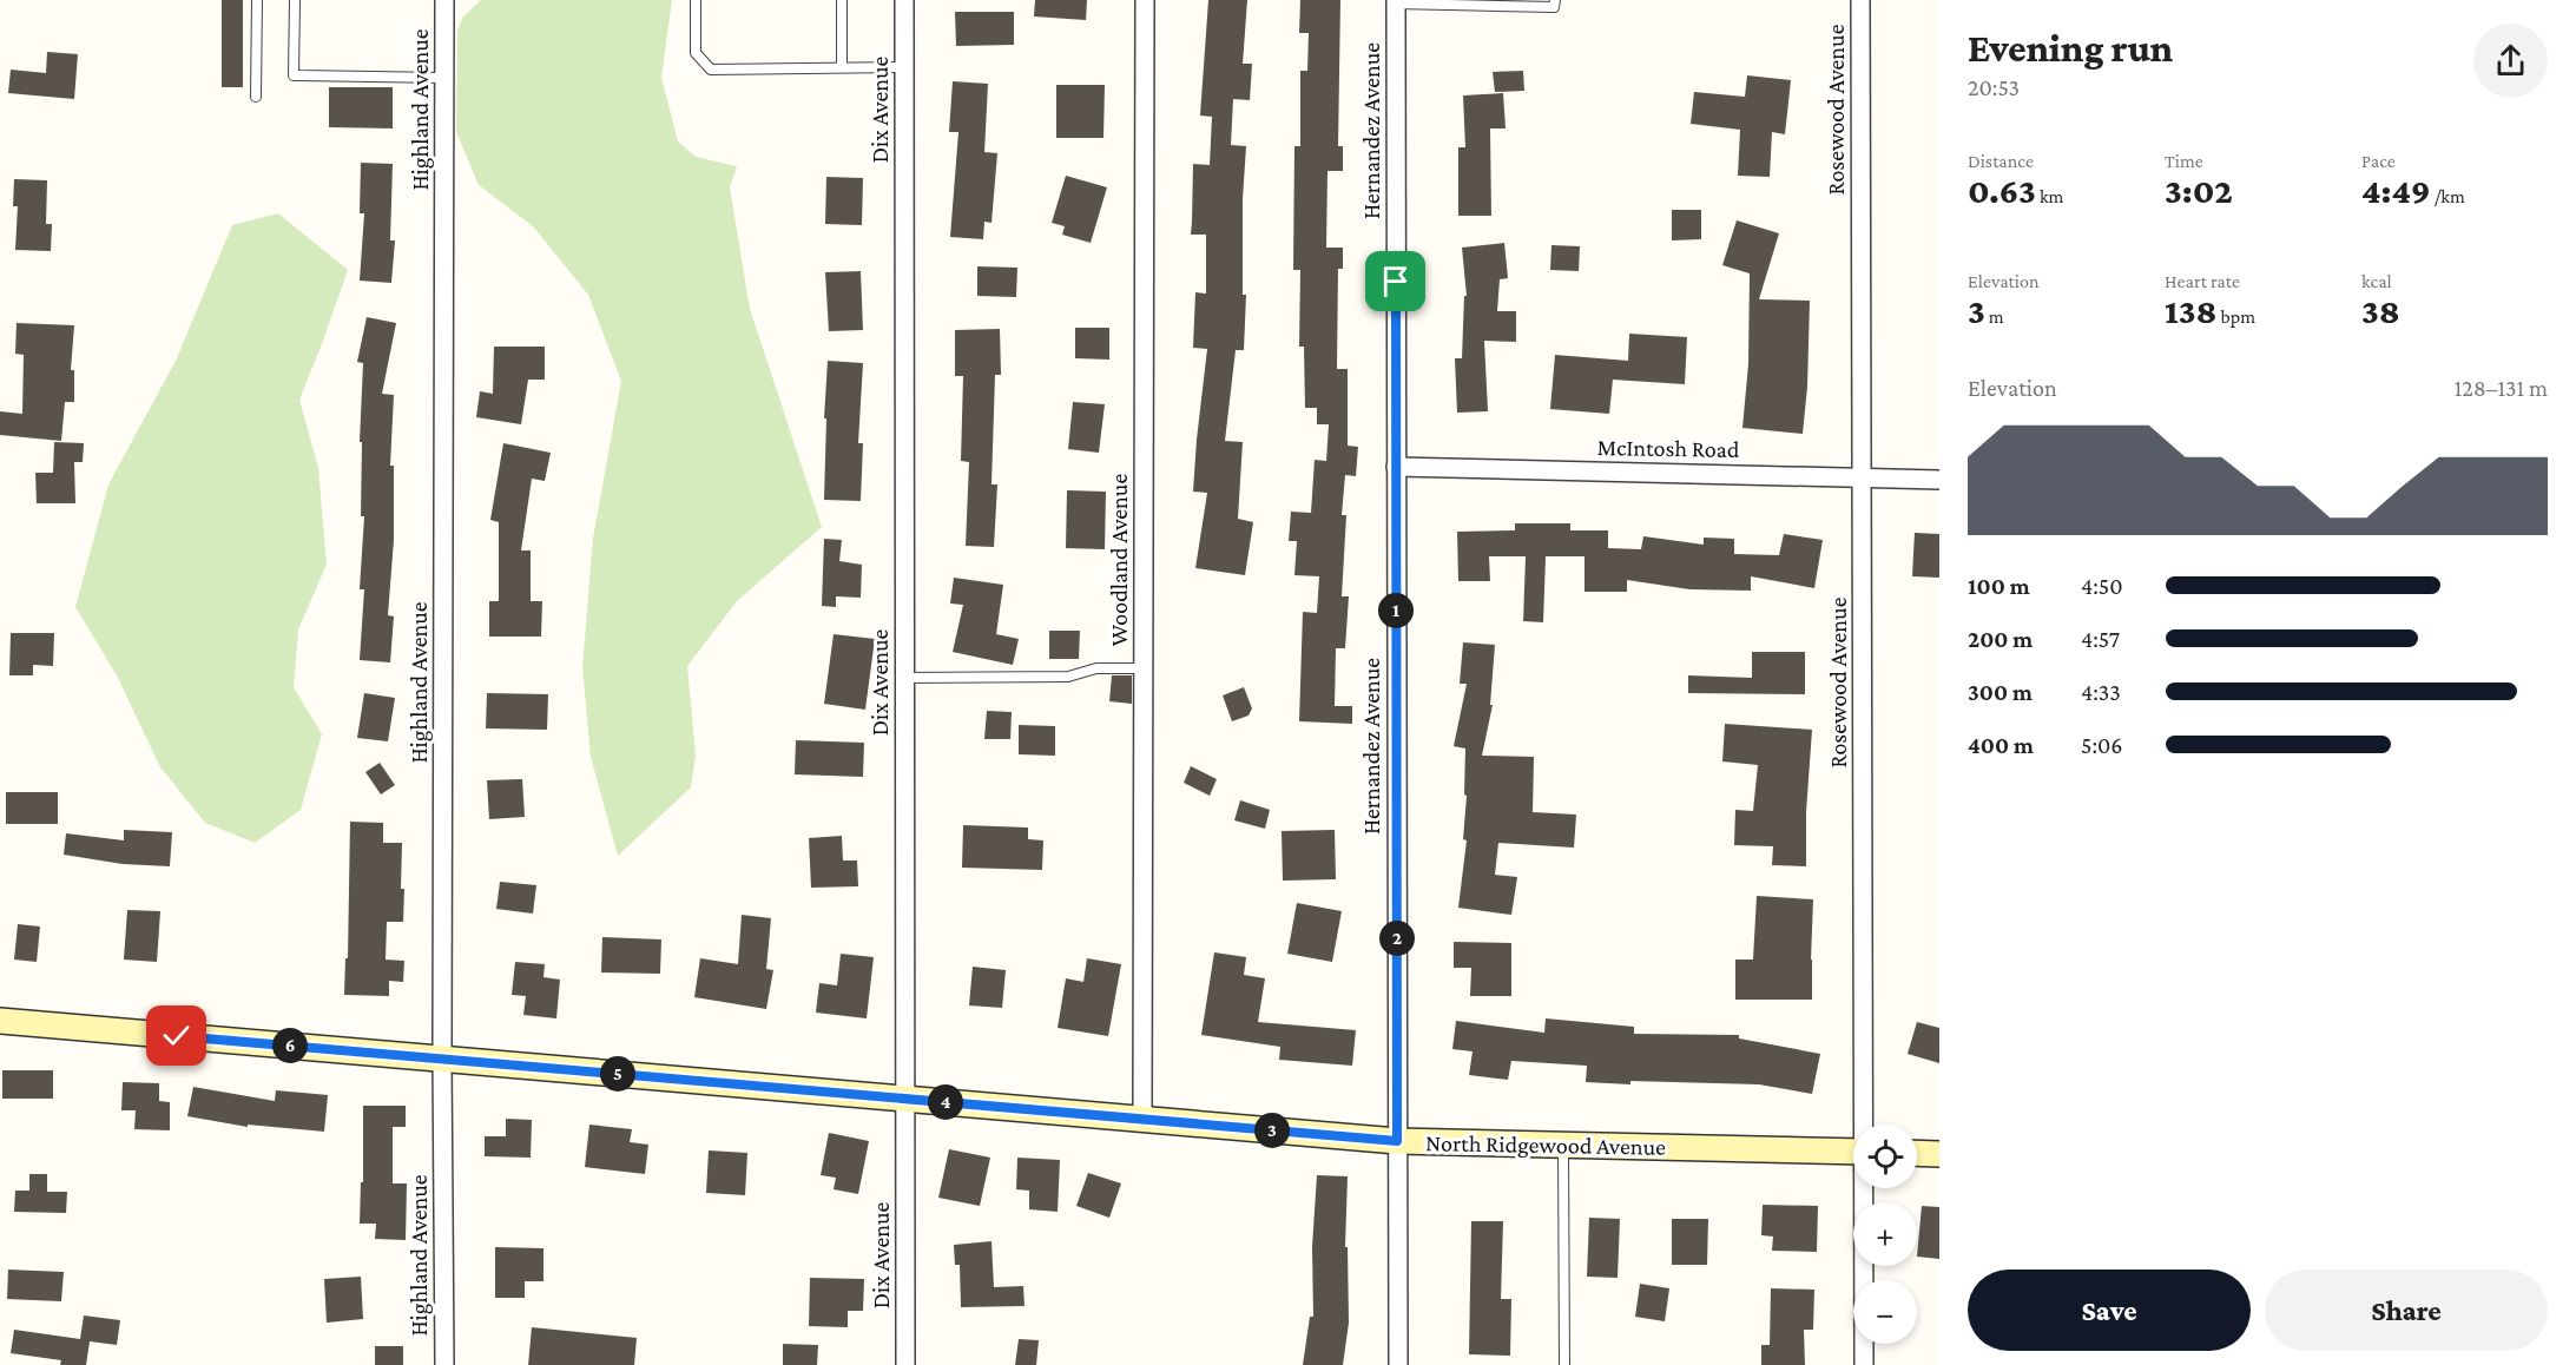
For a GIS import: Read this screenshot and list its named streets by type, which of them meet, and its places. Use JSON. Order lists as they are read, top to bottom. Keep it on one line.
{"streets":{"street":["Highland Avenue","Dix Avenue","Rosewood Avenue","Hernandez Avenue","McIntosh Road","Woodland Avenue","North Ridgewood Avenue"]},"crossings":[["Highland Avenue","North Ridgewood Avenue"],["Dix Avenue","North Ridgewood Avenue"],["Rosewood Avenue","McIntosh Road"],["Hernandez Avenue","McIntosh Road"],["Hernandez Avenue","North Ridgewood Avenue"],["Woodland Avenue","North Ridgewood Avenue"]],"page":{"heading":["Evening run","20:53"],"stats":[["Distance","0.63 km"],["Time","3:02"],["Pace","4:49 /km"],["Elevation","3 m"],["Heart rate","138 bpm"],["kcal","38"]],"chart":["Elevation","128–131 m"],"list":[{"name":"100 m","note":"4:50"},{"name":"200 m","note":"4:57"},{"name":"300 m","note":"4:33"},{"name":"400 m","note":"5:06"}],"pins":["1","2","6","5","4","3"],"map_buttons":["+","−"],"buttons":["Save","Share"]}}
